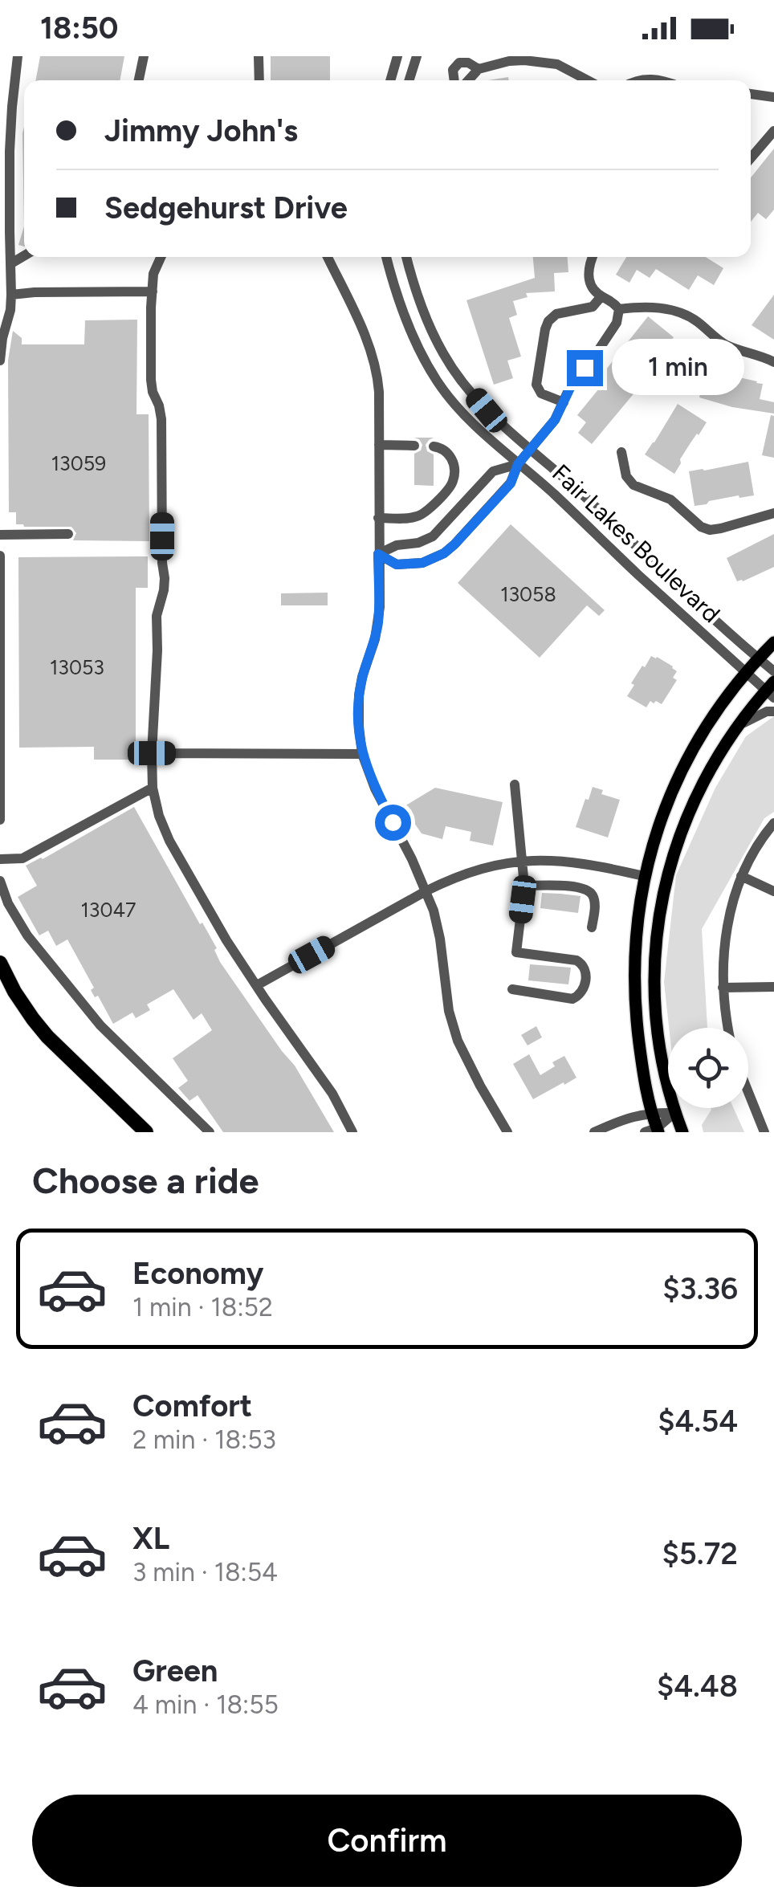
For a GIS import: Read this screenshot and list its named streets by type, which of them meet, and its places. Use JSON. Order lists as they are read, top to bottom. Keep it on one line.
{"streets":{"street":["Fair Lakes Boulevard"]},"house_numbers":["13059","13058","13053","13047"],"page":{"status":"18:50","banner":["Jimmy John's","Sedgehurst Drive"],"bubble":"1 min","heading":"Choose a ride","list":[{"name":"Economy","note":"1 min · 18:52","value":"$3.36"},{"name":"Comfort","note":"2 min · 18:53","value":"$4.54"},{"name":"XL","note":"3 min · 18:54","value":"$5.72"},{"name":"Green","note":"4 min · 18:55","value":"$4.48"}],"buttons":"Confirm"}}
